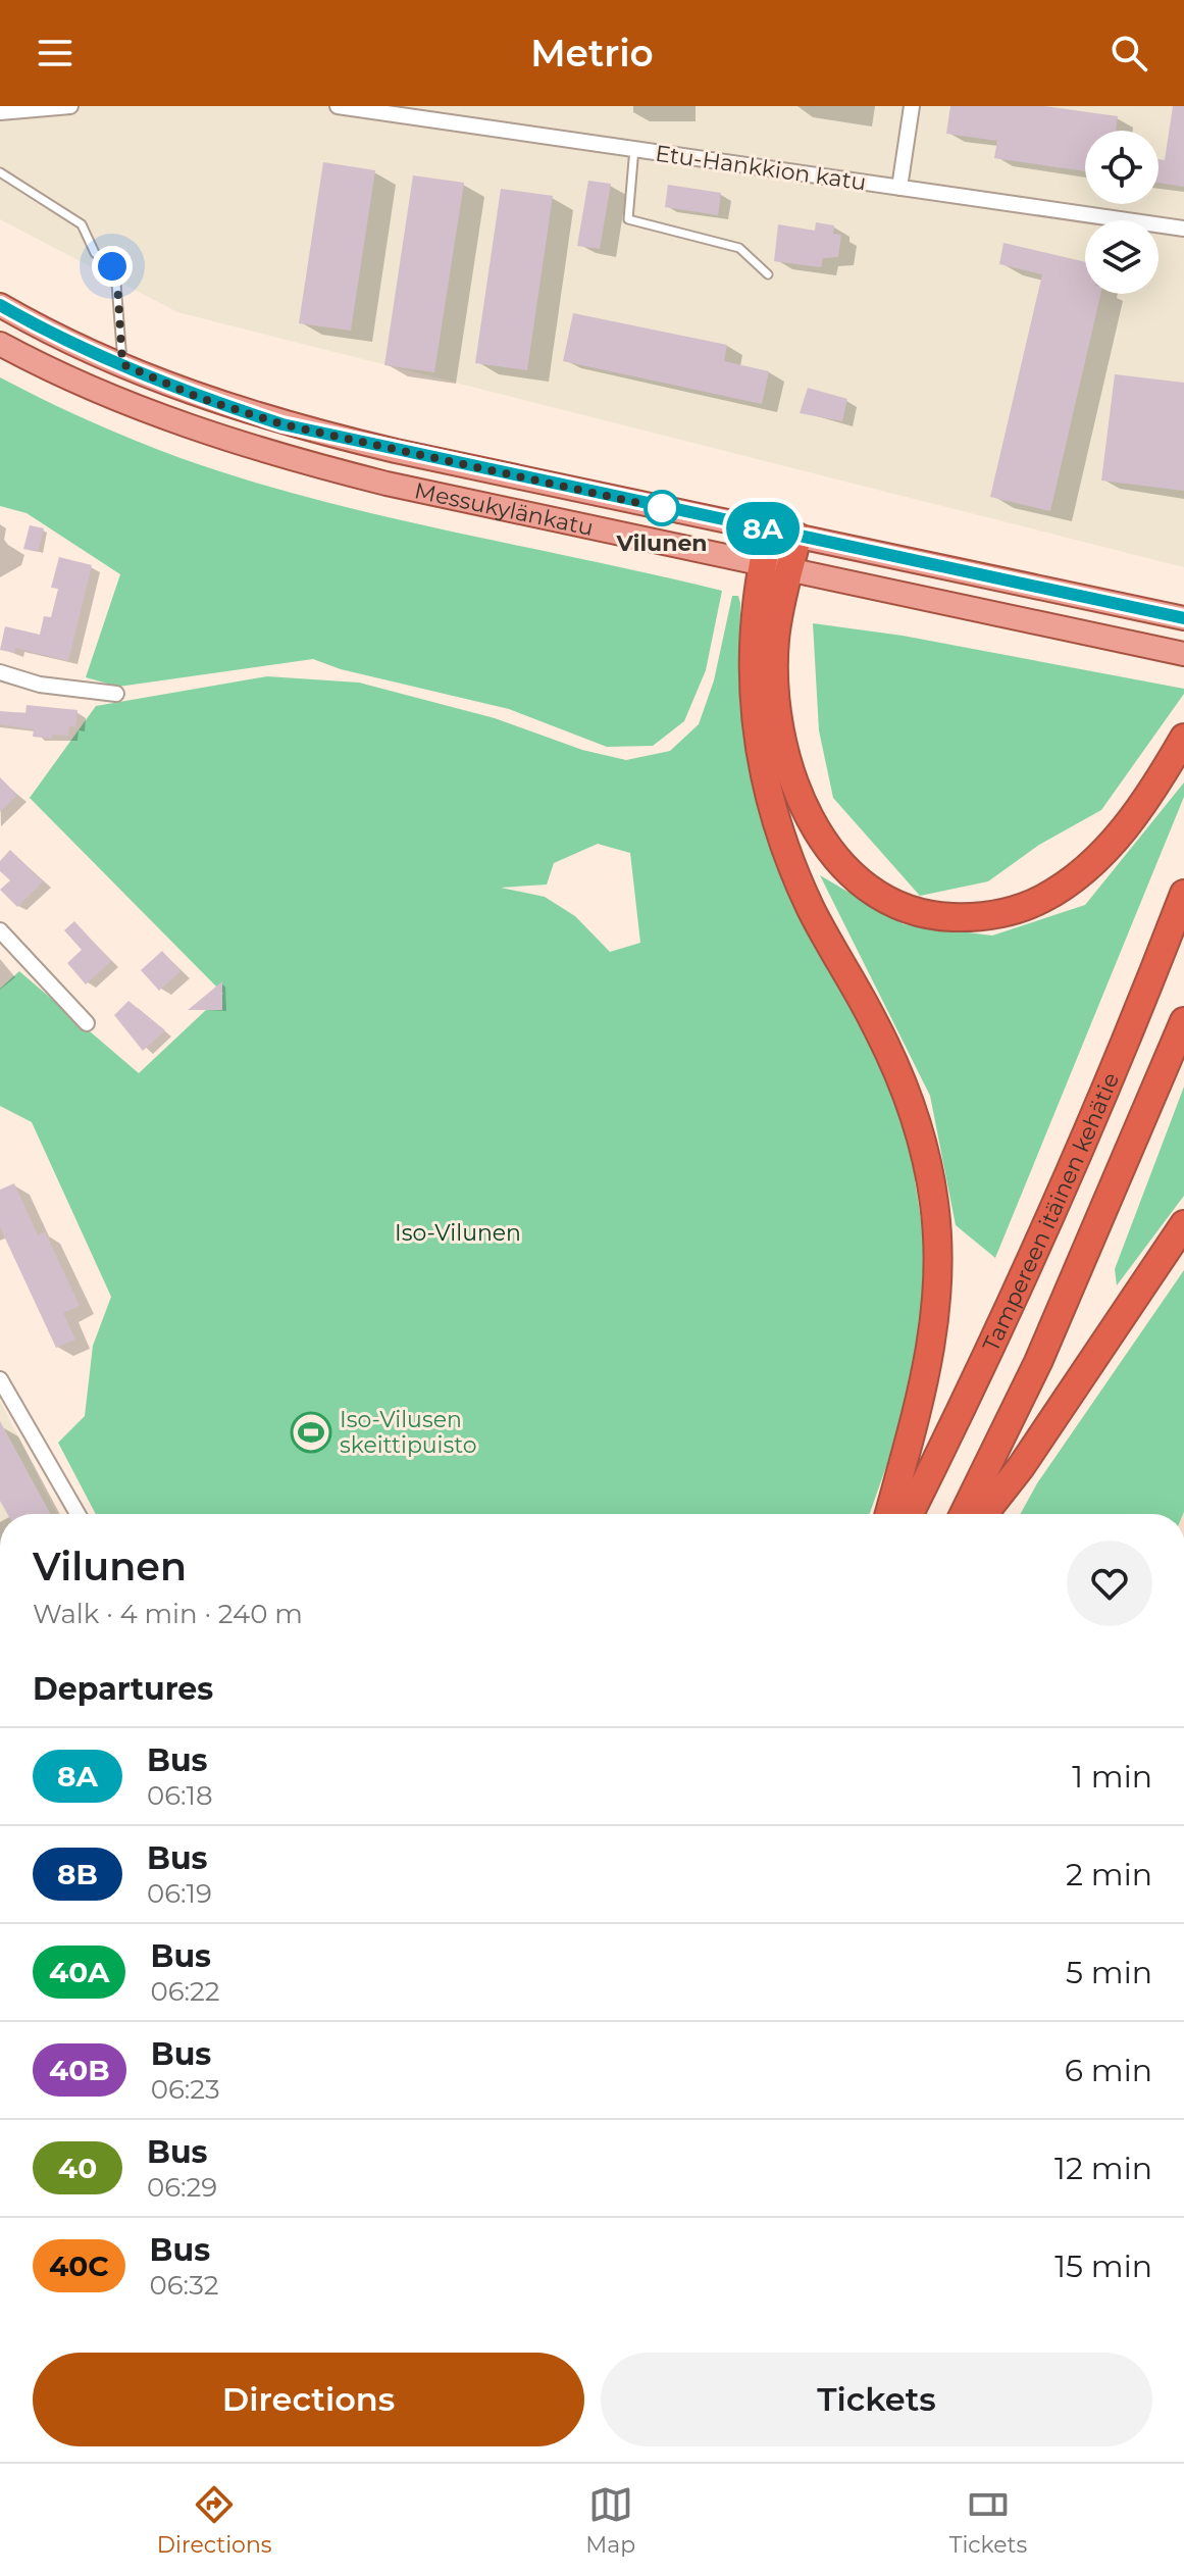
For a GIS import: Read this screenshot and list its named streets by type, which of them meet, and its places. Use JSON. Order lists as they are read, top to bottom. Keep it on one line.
{"streets":{"highway":["Tampereen itäinen kehätie"],"main road":["Messukylänkatu"],"street":["Etu-Hankkion katu"]},"parks":["Iso-Vilunen"],"places":{"other":["Vilunen"],"sports":["Iso-Vilusen skeittipuisto"]},"lines":["bus line 8A"],"page":{"header":"Metrio","on_map":"8A","heading":[["Vilunen","Walk · 4 min · 240 m"],"Departures"],"list":[{"mark":"8A","name":"Bus","note":"06:18","value":"1 min"},{"mark":"8B","name":"Bus","note":"06:19","value":"2 min"},{"mark":"40A","name":"Bus","note":"06:22","value":"5 min"},{"mark":"40B","name":"Bus","note":"06:23","value":"6 min"},{"mark":"40","name":"Bus","note":"06:29","value":"12 min"},{"mark":"40C","name":"Bus","note":"06:32","value":"15 min"}],"buttons":["Directions","Tickets"],"tabs":["Directions","Map","Tickets"]}}
